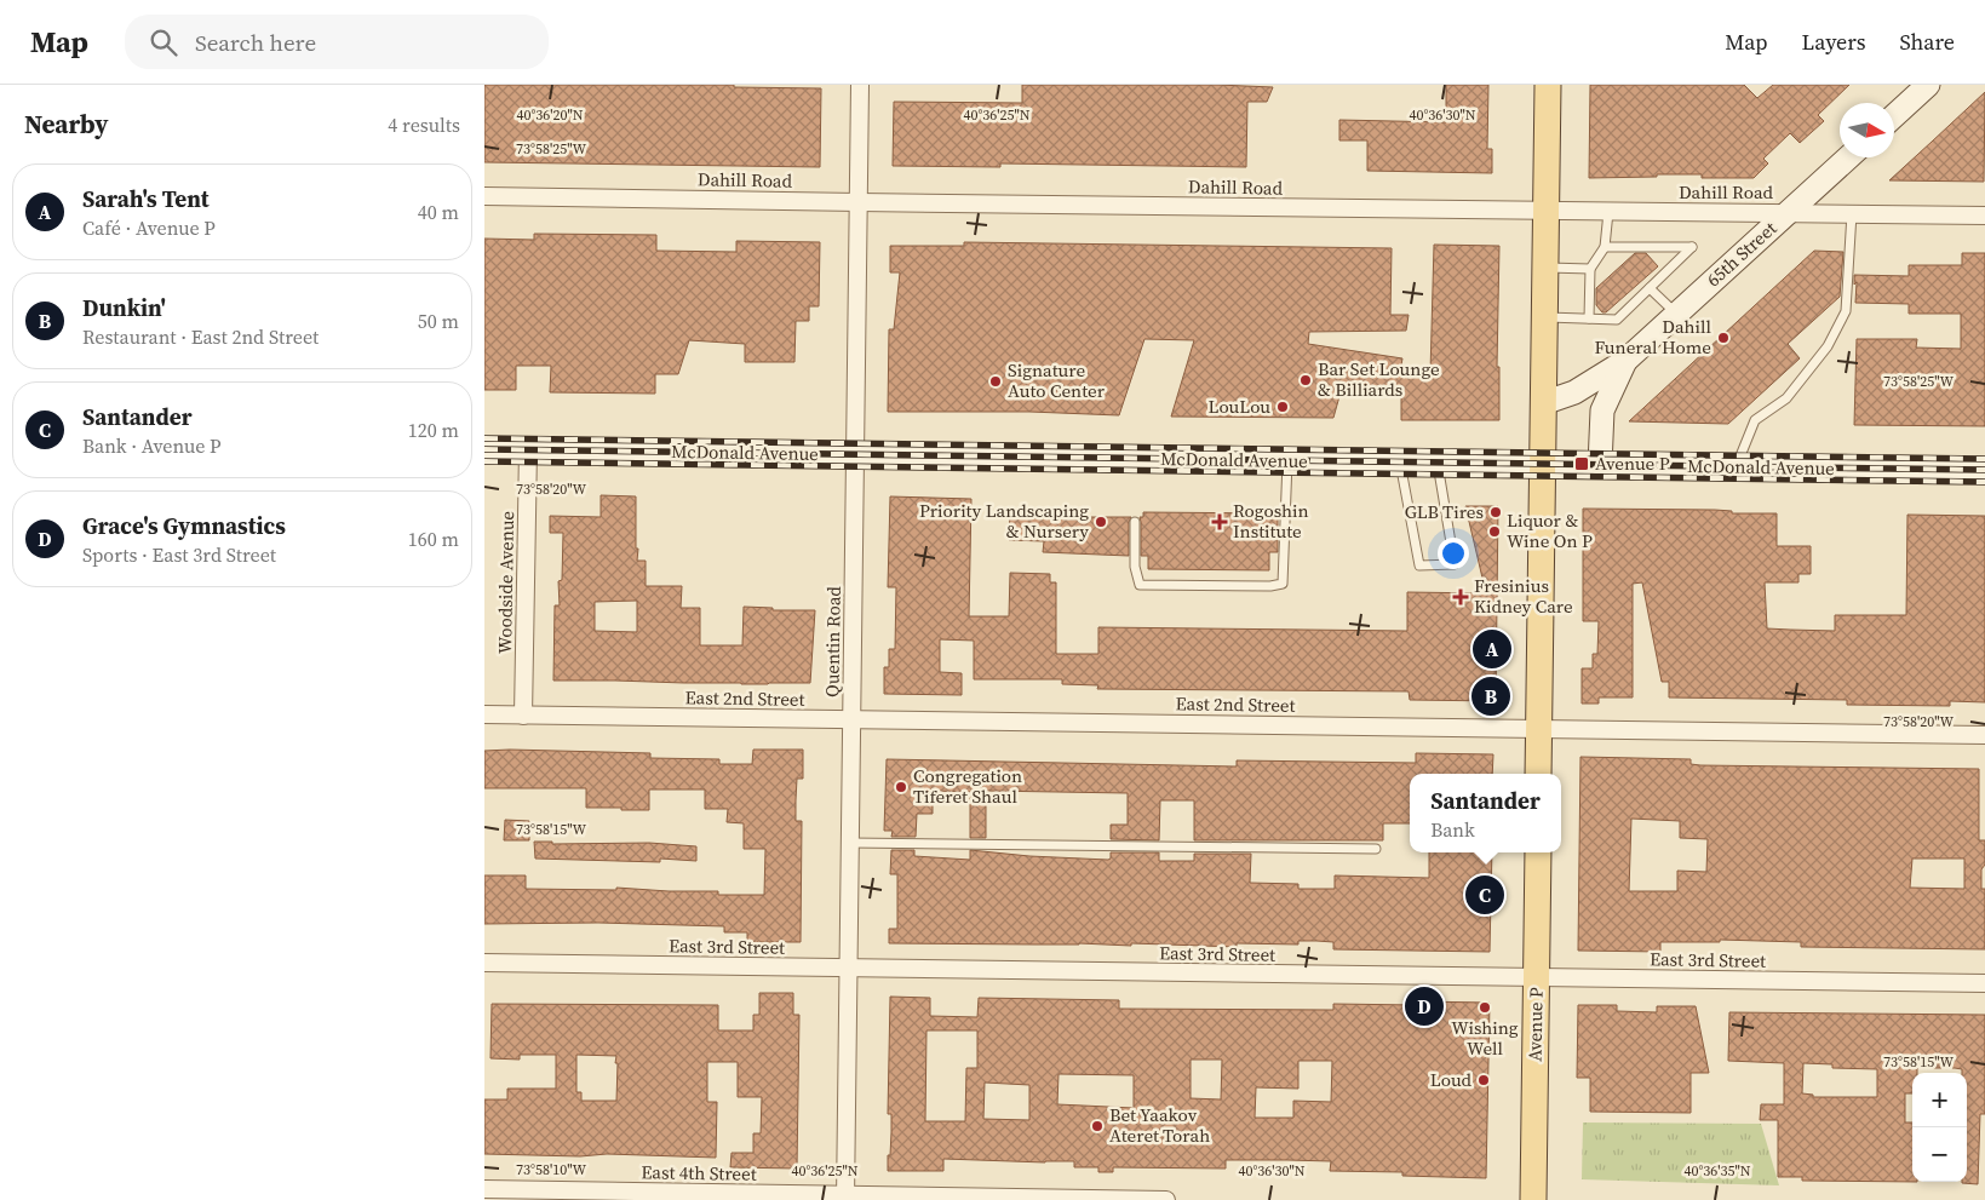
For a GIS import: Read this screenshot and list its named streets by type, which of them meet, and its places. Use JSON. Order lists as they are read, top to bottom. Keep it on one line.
{"streets":{"main road":["65th Street","McDonald Avenue","Avenue P"],"street":["Dahill Road","Woodside Avenue","Quentin Road","East 2nd Street","East 3rd Street","East 4th Street"]},"crossings":[["Dahill Road","65th Street"],["Dahill Road","Quentin Road"],["65th Street","McDonald Avenue"],["McDonald Avenue","Woodside Avenue"],["McDonald Avenue","Quentin Road"],["Woodside Avenue","East 2nd Street"],["Quentin Road","East 2nd Street"],["Quentin Road","East 3rd Street"],["Quentin Road","East 4th Street"],["East 3rd Street","Avenue P"]],"places":{"other":["Dahill Funeral Home","Bar Set Lounge & Billiards","Signature Auto Center","LouLou","GLB Tires","Priority Landscaping & Nursery","Liquor & Wine On P","Congregation Tiferet Shaul","Wishing Well","Loud","Bet Yaakov Ateret Torah"],"transit":["Avenue P"],"health":["Rogoshin Institute","Fresinius Kidney Care"]},"north":"right","page":{"header":"Map","search":"Search here","nav":["Map","Layers","Share"],"heading":["Nearby","4 results"],"list":[{"mark":"A","name":"Sarah's Tent","note":"Café · Avenue P","value":"40 m"},{"mark":"B","name":"Dunkin'","note":"Restaurant · East 2nd Street","value":"50 m"},{"mark":"C","name":"Santander","note":"Bank · Avenue P","value":"120 m"},{"mark":"D","name":"Grace's Gymnastics","note":"Sports · East 3rd Street","value":"160 m"}],"pins":["A","B","C","D"],"popup":["Santander","Bank"],"map_buttons":["+","−"]},"coordinates":["40°36'25\"N","40°36'30\"N","40°36'20\"N","73°58'25\"W","73°58'20\"W","73°58'15\"W","73°58'10\"W","40°36'35\"N"]}
